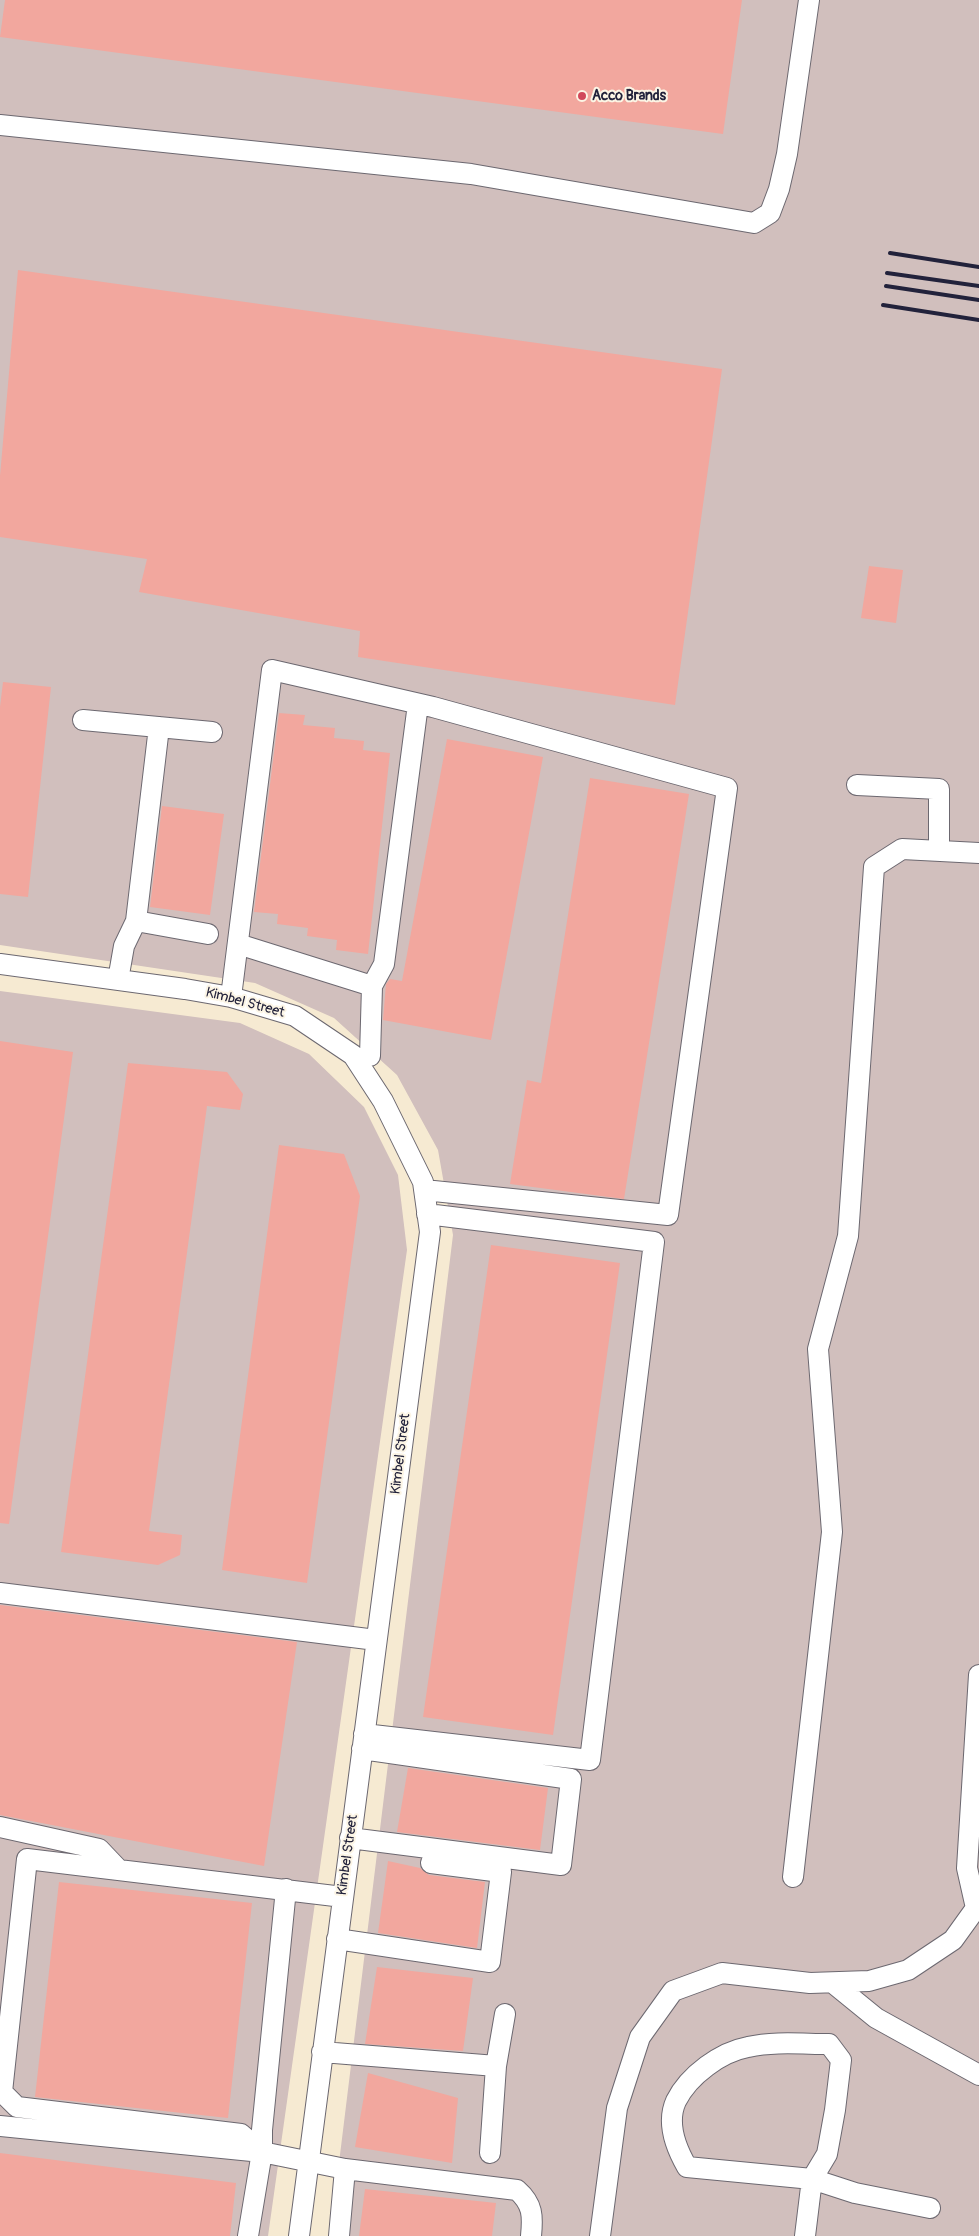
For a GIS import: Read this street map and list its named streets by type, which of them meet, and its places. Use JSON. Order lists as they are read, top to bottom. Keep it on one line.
{"streets":{"street":["Kimbel Street"]},"places":["Acco Brands"]}
